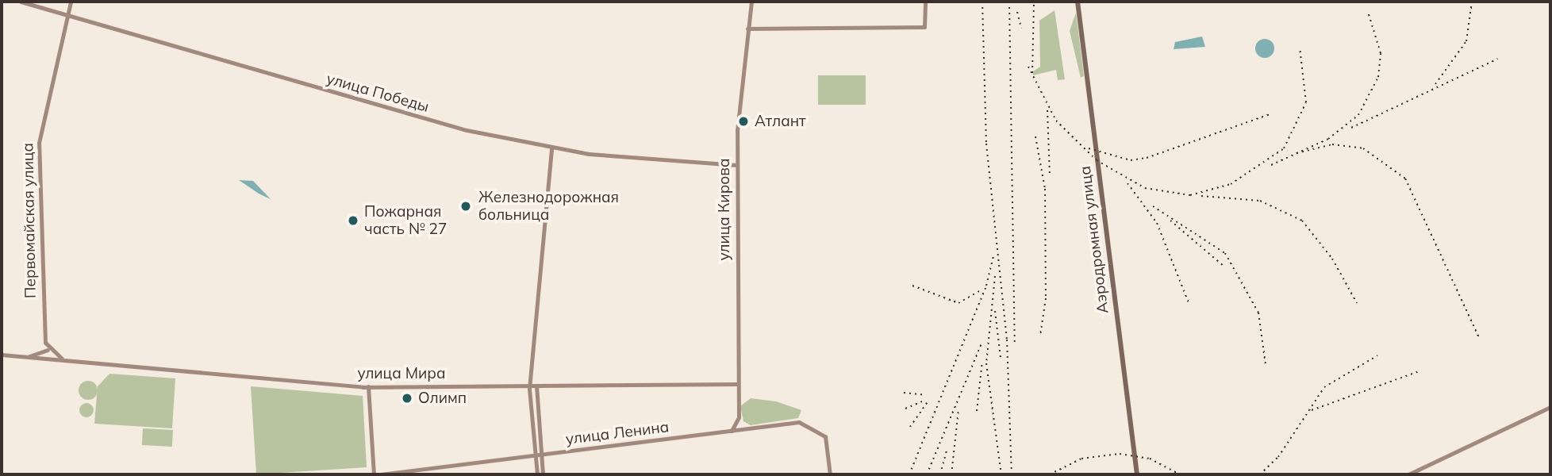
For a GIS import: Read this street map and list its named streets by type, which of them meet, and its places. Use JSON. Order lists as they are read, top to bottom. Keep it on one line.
{"streets":{"main road":["Аэродромная улица"],"street":["улица Победы","улица Кирова","Первомайская улица","улица Мира","улица Ленина"]},"crossings":[["улица Победы","улица Кирова"],["улица Победы","Первомайская улица"],["улица Кирова","улица Мира"],["улица Кирова","улица Ленина"],["Первомайская улица","улица Мира"]],"places":["Атлант","Железнодорожная больница","Пожарная часть № 27","Олимп"]}
